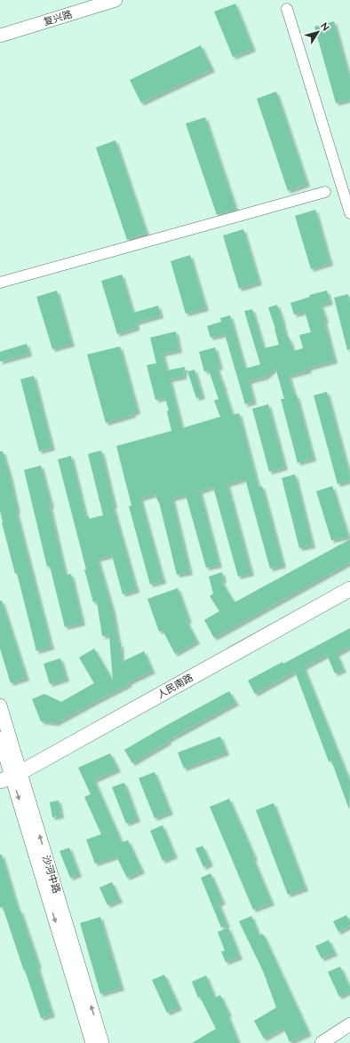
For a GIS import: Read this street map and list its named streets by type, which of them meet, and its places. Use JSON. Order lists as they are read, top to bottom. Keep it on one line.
{"streets":{"main road":["人民南路"],"street":["复兴路","沙河中路"]},"crossings":[["人民南路","沙河中路"]],"north":"top right"}
